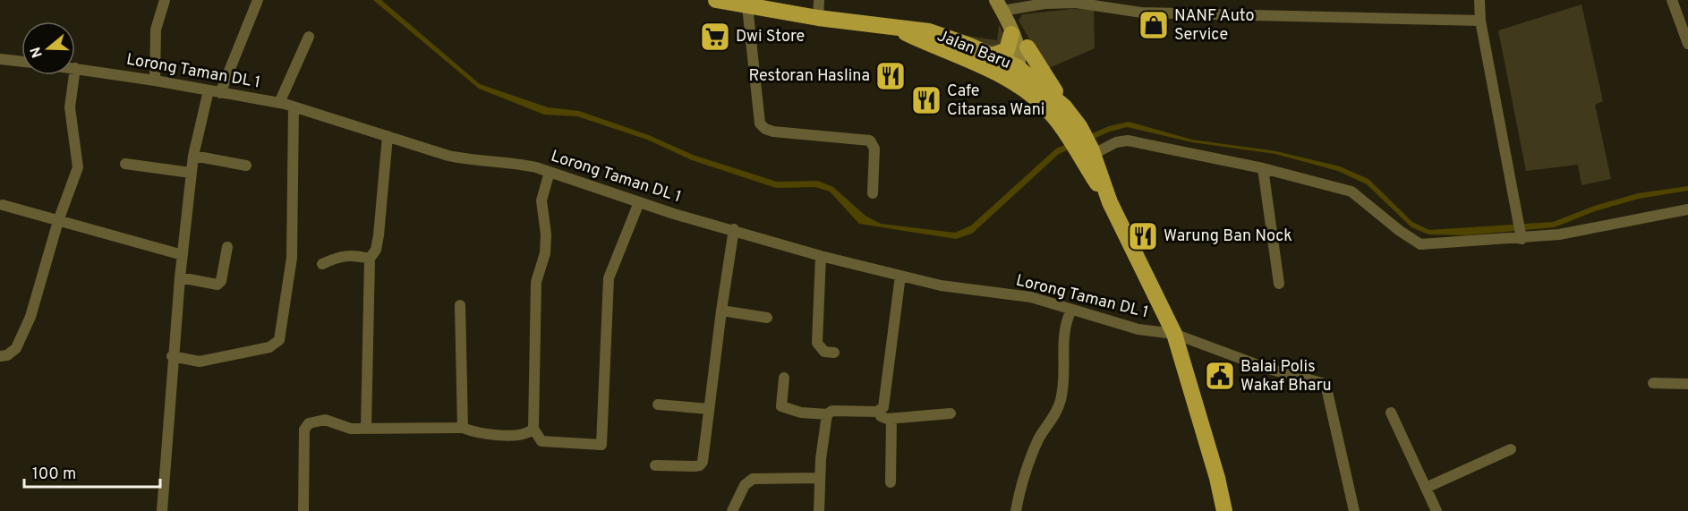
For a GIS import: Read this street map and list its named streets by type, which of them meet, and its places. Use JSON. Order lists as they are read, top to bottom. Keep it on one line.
{"streets":{"main road":["Jalan Baru"],"street":["Lorong Taman DL 1"]},"places":{"shop":["NANF Auto Service"],"supermarket":["Dwi Store"],"restaurant":["Restoran Haslina","Cafe Citarasa Wani","Warung Ban Nock"],"public building":["Balai Polis Wakaf Bharu"]},"scale_bar":"100 m","north":"left"}
